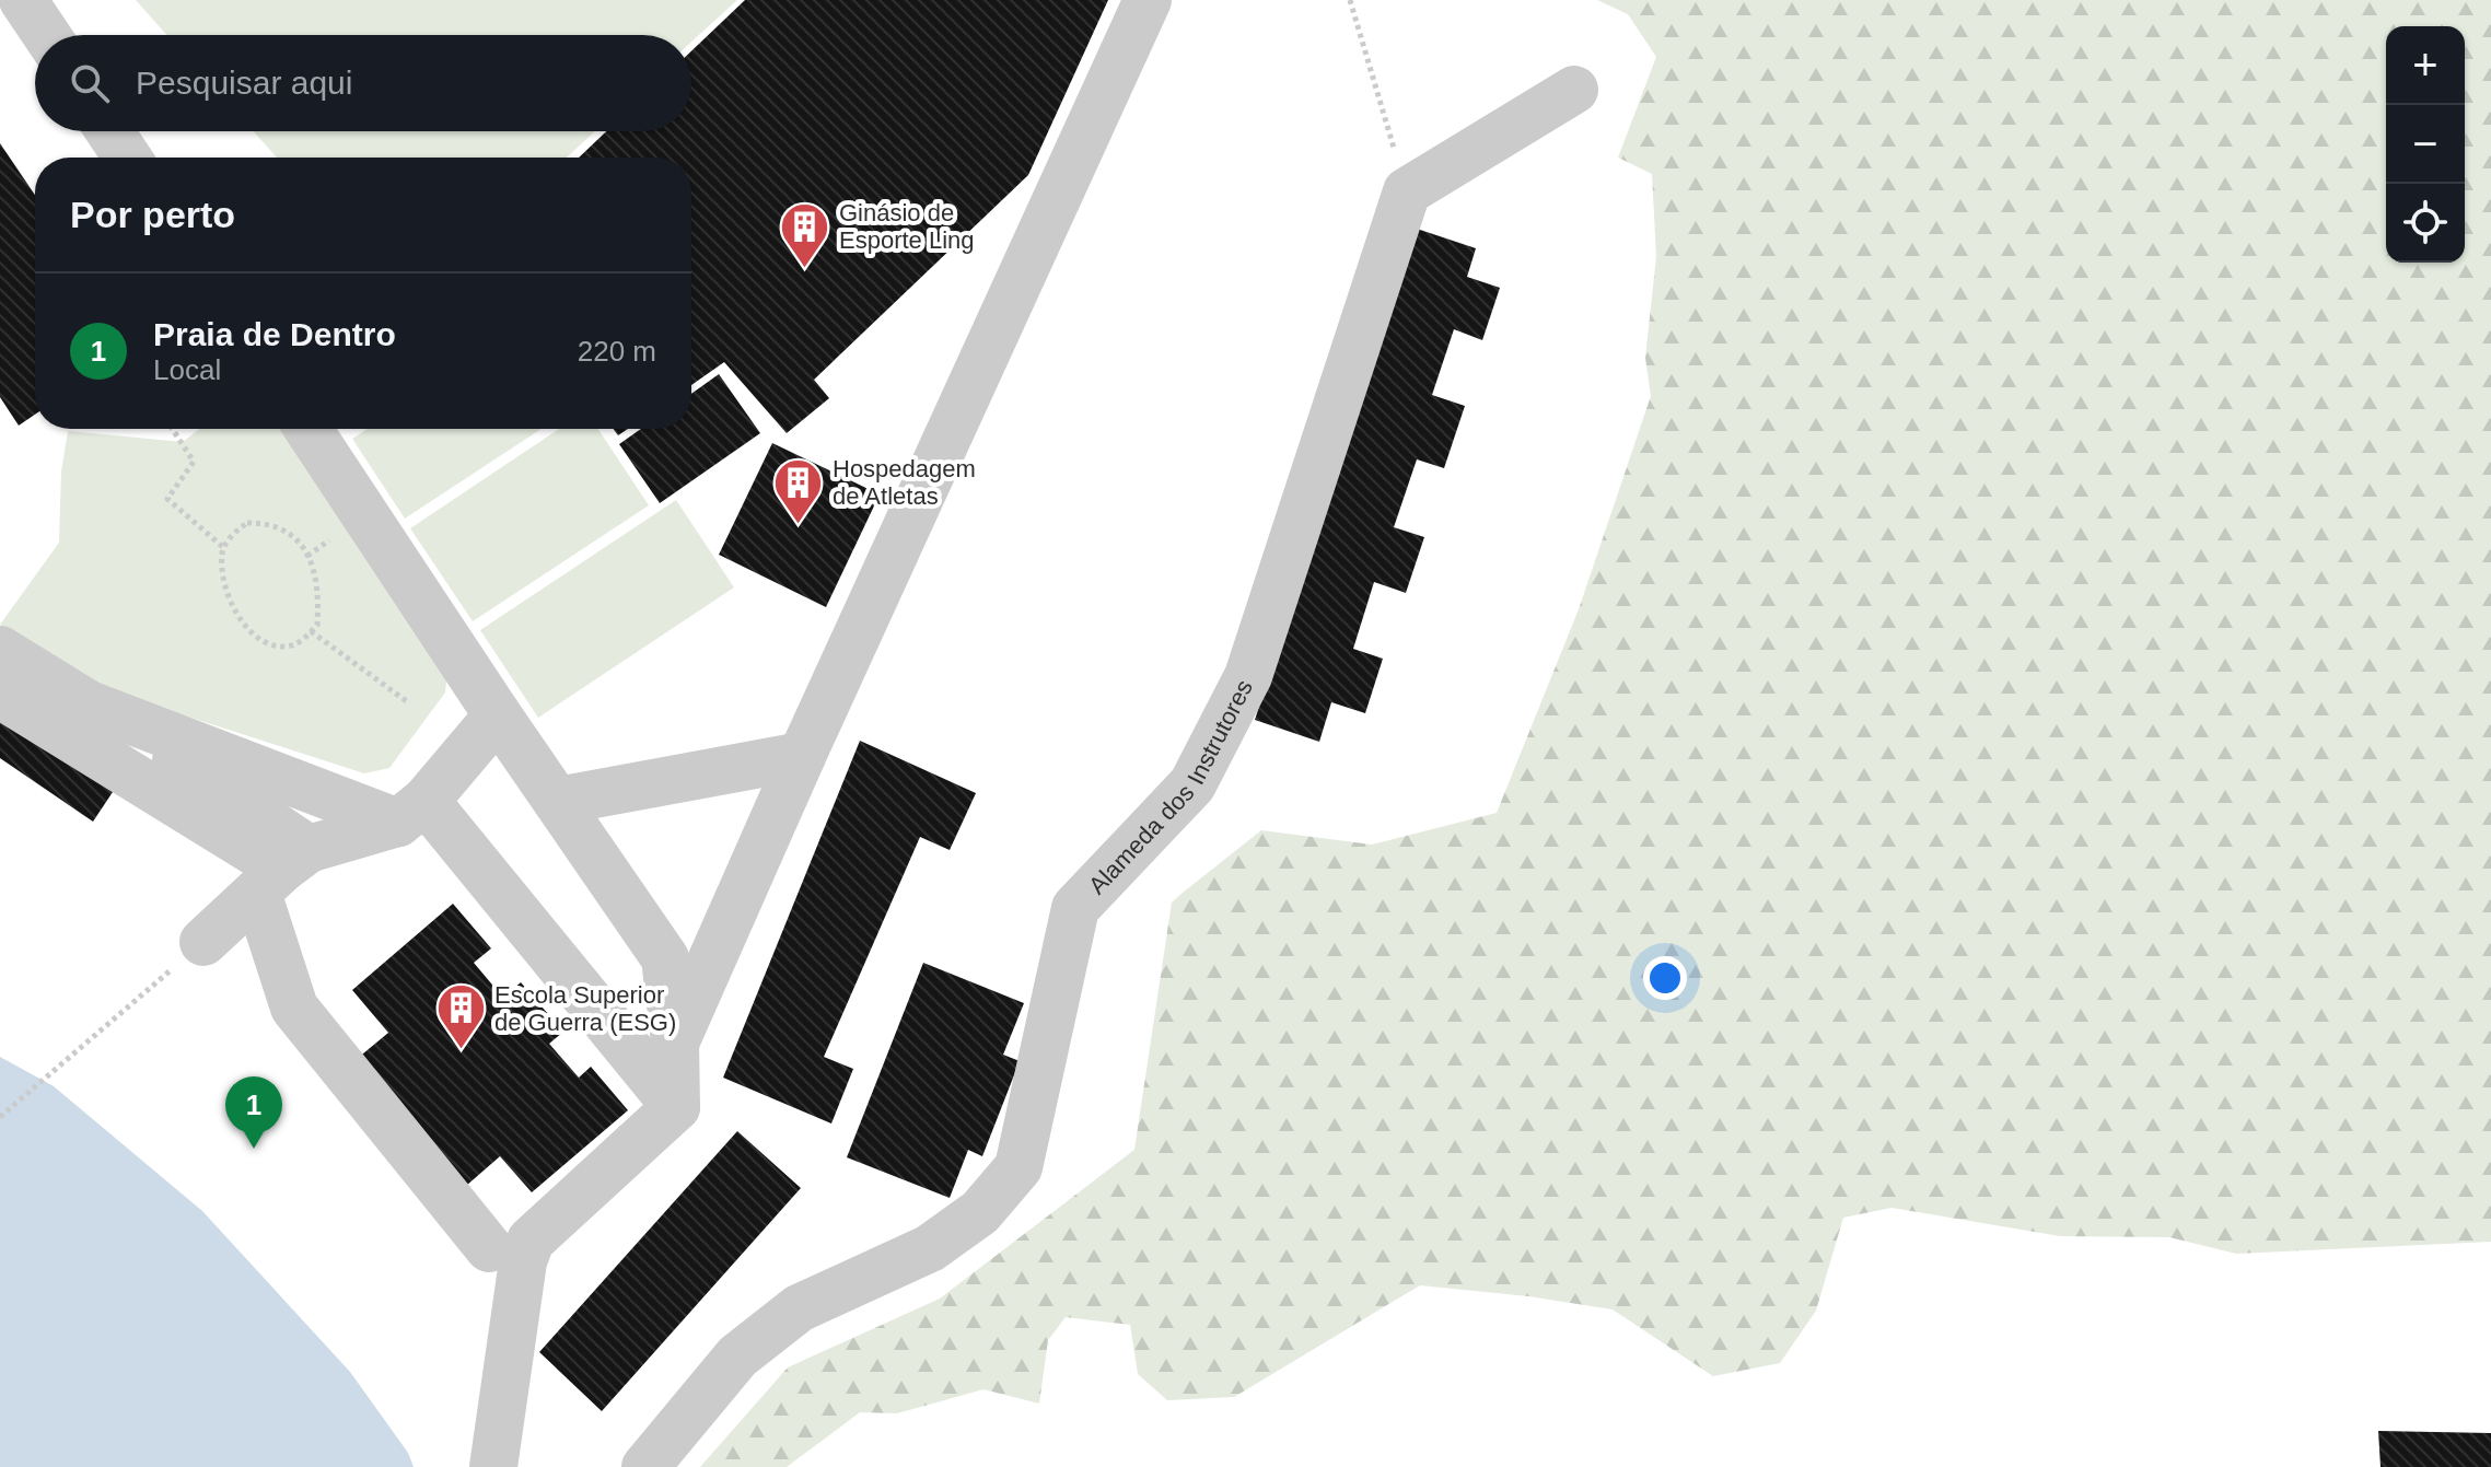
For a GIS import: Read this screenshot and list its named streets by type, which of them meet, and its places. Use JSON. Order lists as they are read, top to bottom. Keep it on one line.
{"streets":{"lane":["Alameda dos Instrutores"]},"places":{"building":["Ginásio de Esporte Ling","Hospedagem de Atletas","Escola Superior de Guerra (ESG)"]},"page":{"map_buttons":["+","−"],"search":"Pesquisar aqui","heading":"Por perto","list":[{"mark":"1","name":"Praia de Dentro","note":"Local","value":"220 m"}],"pins":"1"}}
